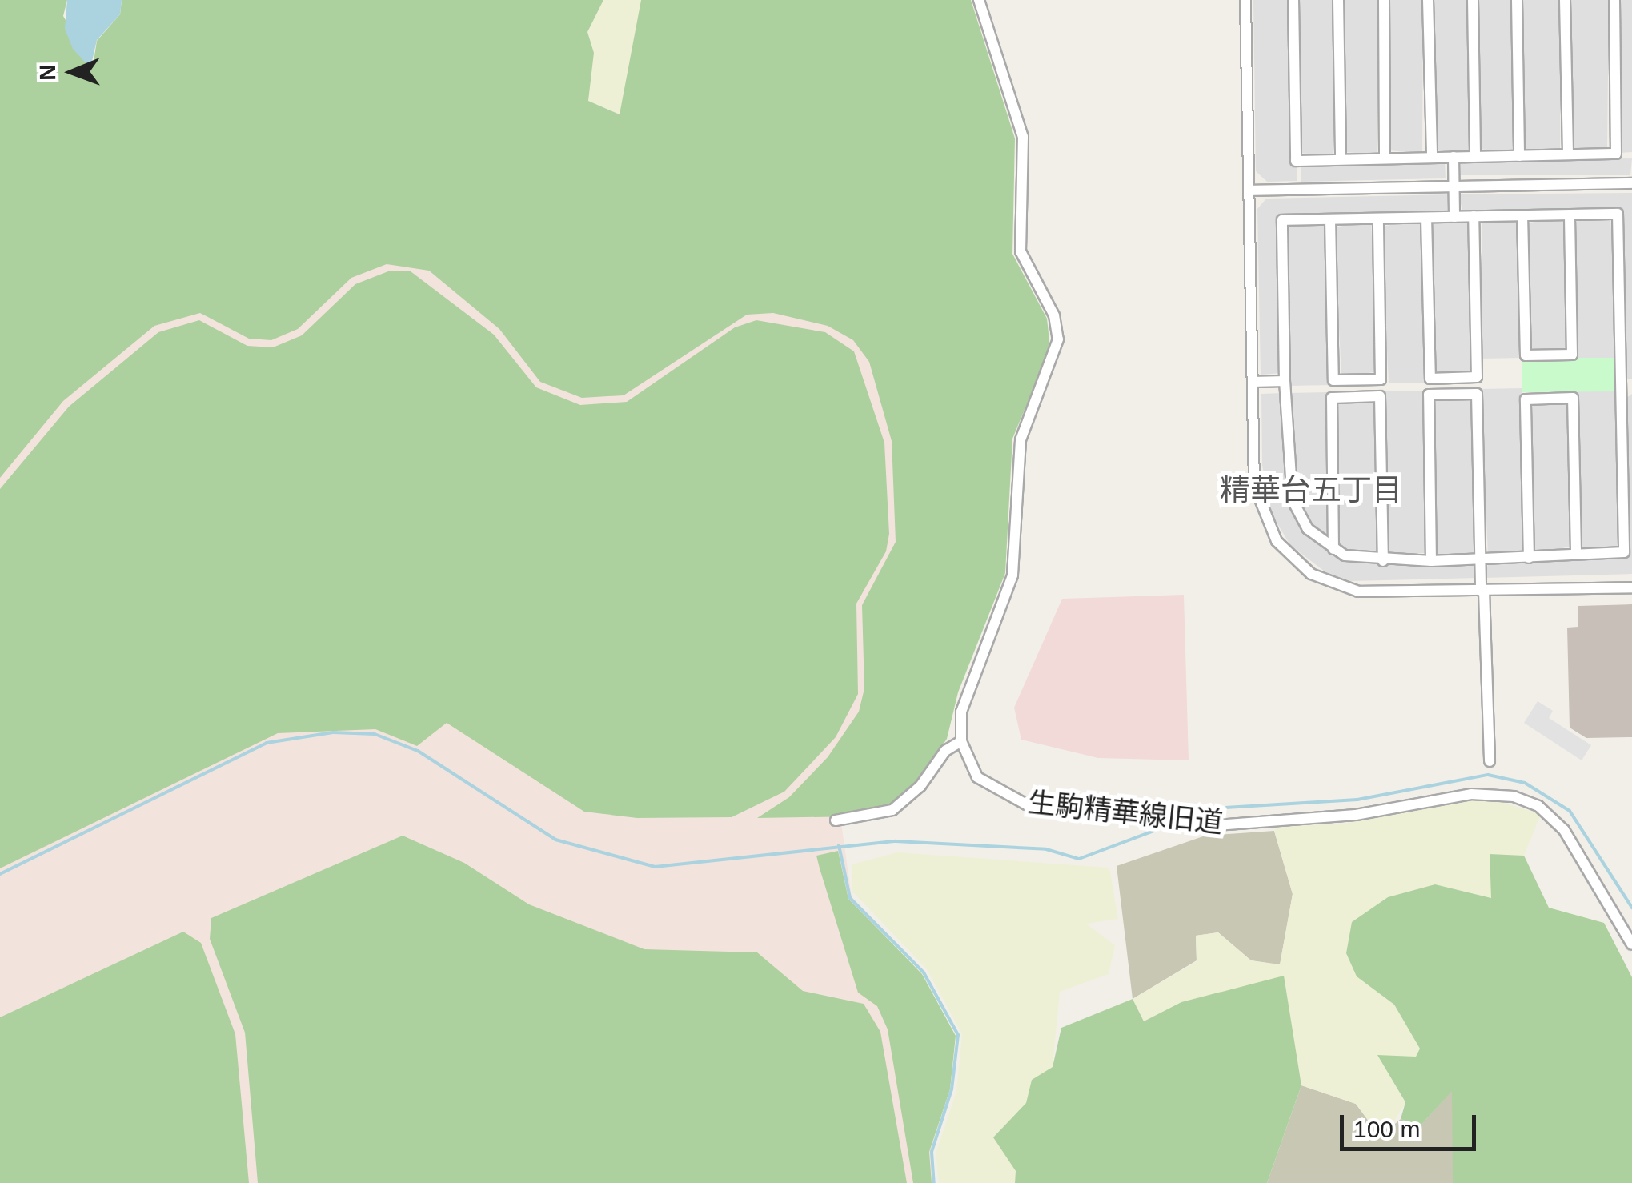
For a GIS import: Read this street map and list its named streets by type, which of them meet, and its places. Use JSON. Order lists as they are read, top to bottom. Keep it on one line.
{"streets":{"street":["生駒精華線旧道"]},"districts":["精華台五丁目"],"scale_bar":"100 m","north":"left"}
